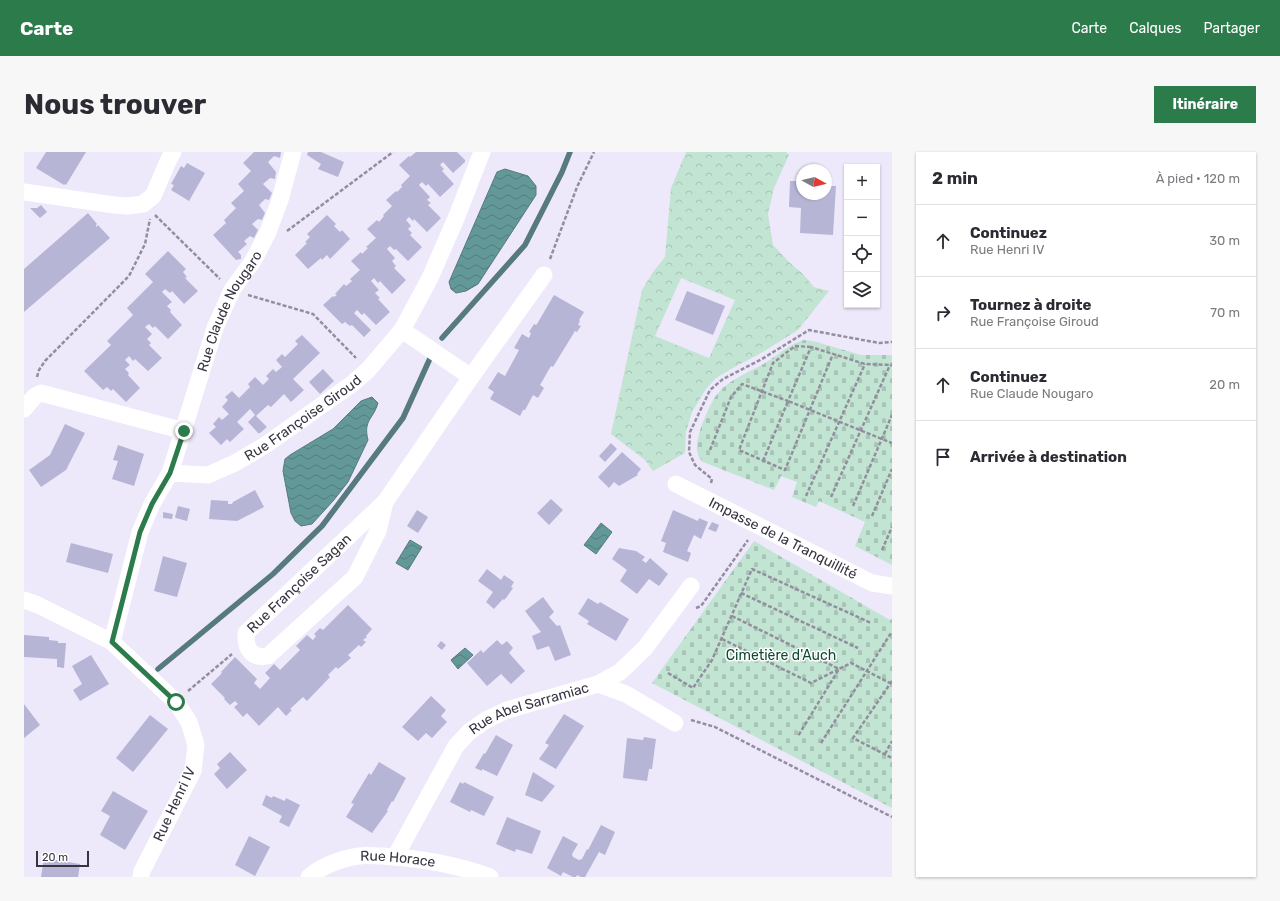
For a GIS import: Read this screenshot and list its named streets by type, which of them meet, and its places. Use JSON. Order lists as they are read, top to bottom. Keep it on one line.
{"streets":{"street":["Rue Claude Nougaro","Rue Françoise Giroud","Impasse de la Tranquillité","Rue Françoise Sagan","Rue Abel Sarramiac","Rue Henri IV","Rue Horace"]},"crossings":[["Rue Claude Nougaro","Rue Françoise Giroud"],["Rue Abel Sarramiac","Rue Horace"]],"parks":["Cimetière d'Auch"],"scale_bar":"20 m","north":"right","page":{"header":"Carte","nav":["Carte","Calques","Partager"],"buttons":"Itinéraire","title":"Nous trouver","heading":["2 min","À pied · 120 m"],"map_buttons":["+","−"],"list":[["Continuez","Rue Henri IV","30 m"],["Tournez à droite","Rue Françoise Giroud","70 m"],["Continuez","Rue Claude Nougaro","20 m"],"Arrivée à destination"],"scale":"20 m"}}
